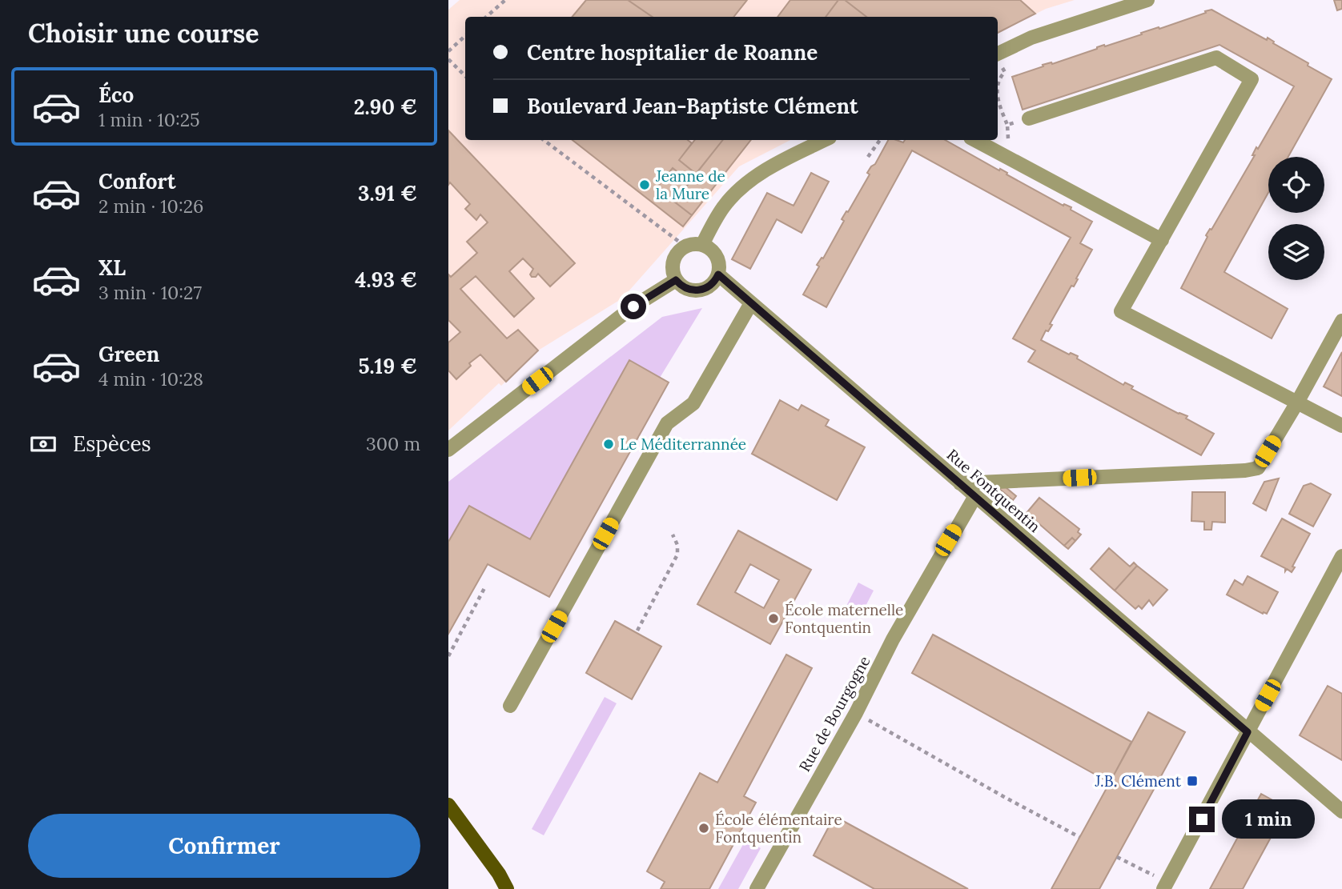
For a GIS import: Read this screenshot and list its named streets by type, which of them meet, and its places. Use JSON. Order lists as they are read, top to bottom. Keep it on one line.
{"streets":{"street":["Rue Fontquentin","Rue de Bourgogne"]},"crossings":[["Rue Fontquentin","Rue de Bourgogne"]],"places":{"other":["Jeanne de la Mure","Le Méditerrannée","École maternelle Fontquentin","École élémentaire Fontquentin"],"transit":["J.B. Clément"]},"page":{"heading":"Choisir une course","banner":["Centre hospitalier de Roanne","Boulevard Jean-Baptiste Clément"],"list":[{"name":"Éco","note":"1 min · 10:25","value":"2.90 €"},{"name":"Confort","note":"2 min · 10:26","value":"3.91 €"},{"name":"XL","note":"3 min · 10:27","value":"4.93 €"},{"name":"Green","note":"4 min · 10:28","value":"5.19 €"}],"pay":["Espèces","300 m"],"bubble":"1 min","buttons":"Confirmer"}}
